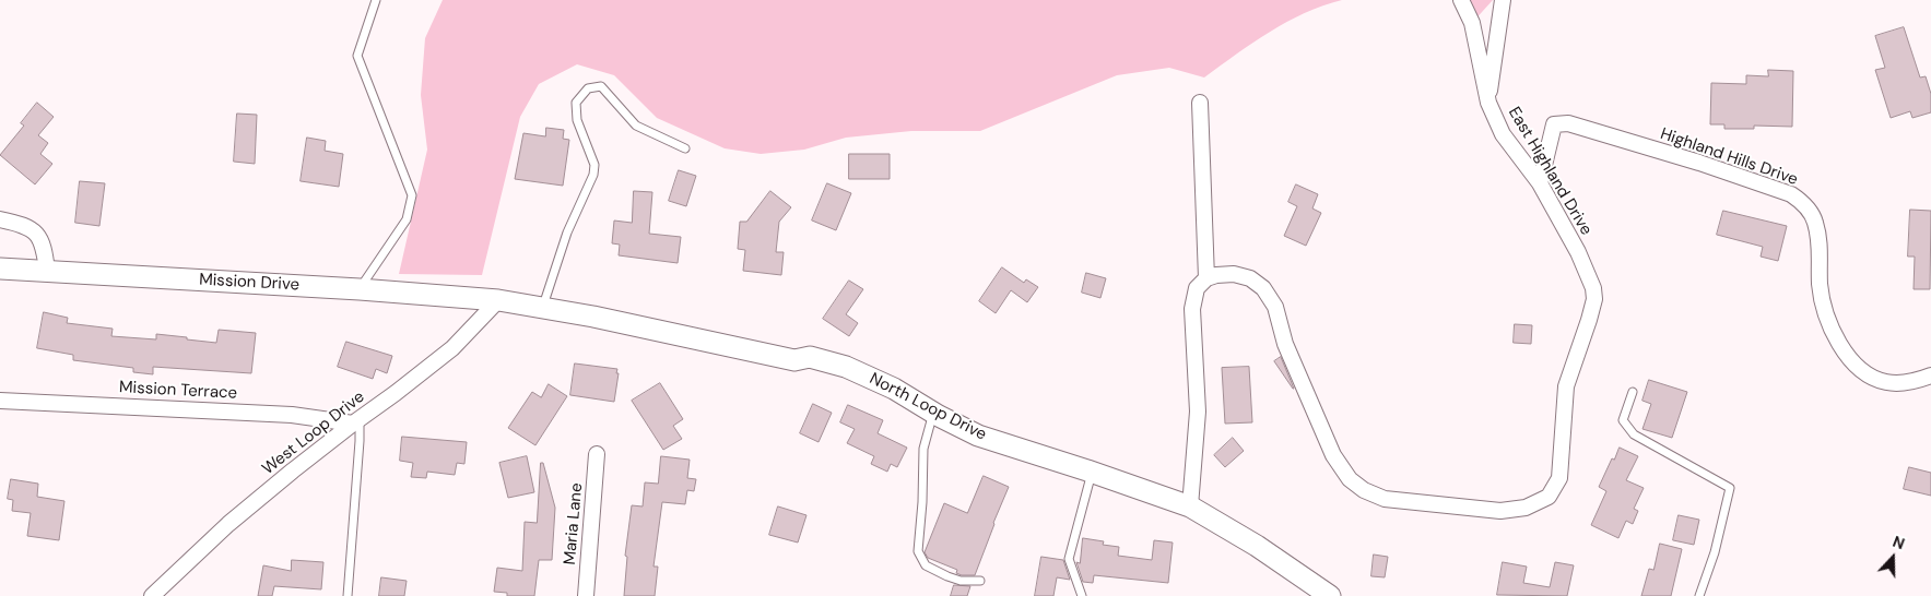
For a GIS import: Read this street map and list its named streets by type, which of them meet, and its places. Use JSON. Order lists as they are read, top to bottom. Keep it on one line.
{"streets":{"street":["Highland Hills Drive","East Highland Drive","Mission Drive","Mission Terrace","North Loop Drive","West Loop Drive","Maria Lane"]},"crossings":[["Highland Hills Drive","East Highland Drive"],["Mission Drive","North Loop Drive"],["Mission Drive","West Loop Drive"],["Mission Terrace","West Loop Drive"],["North Loop Drive","West Loop Drive"]],"north":"top"}
